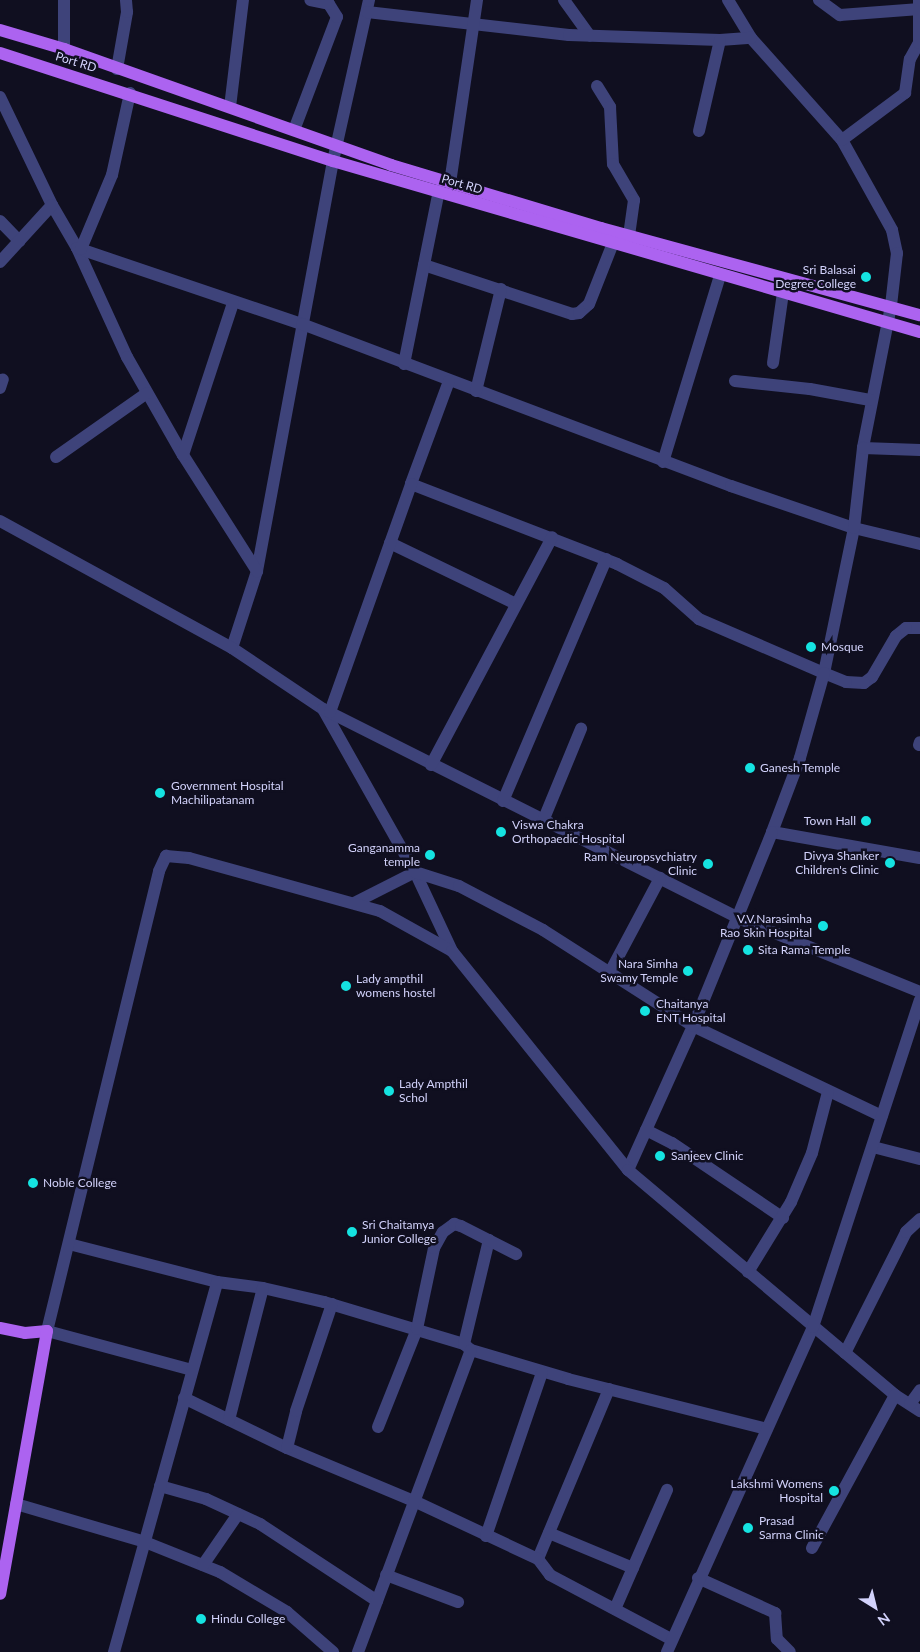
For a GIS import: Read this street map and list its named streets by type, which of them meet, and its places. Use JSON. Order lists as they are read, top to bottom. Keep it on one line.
{"streets":{"main road":["Port RD"]},"places":["Sri Balasai Degree College","Mosque","Ganesh Temple","Government Hospital Machilipatanam","Town Hall","Viswa Chakra Orthopaedic Hospital","Ganganamma temple","Divya Shanker Children's Clinic","Ram Neuropsychiatry Clinic","V.V.Narasimha Rao Skin Hospital","Sita Rama Temple","Nara Simha Swamy Temple","Lady ampthil womens hostel","Chaitanya ENT Hospital","Lady Ampthil Schol","Sanjeev Clinic","Noble College","Sri Chaitamya Junior College","Lakshmi Womens Hospital","Prasad Sarma Clinic","Hindu College"],"north":"bottom right"}
